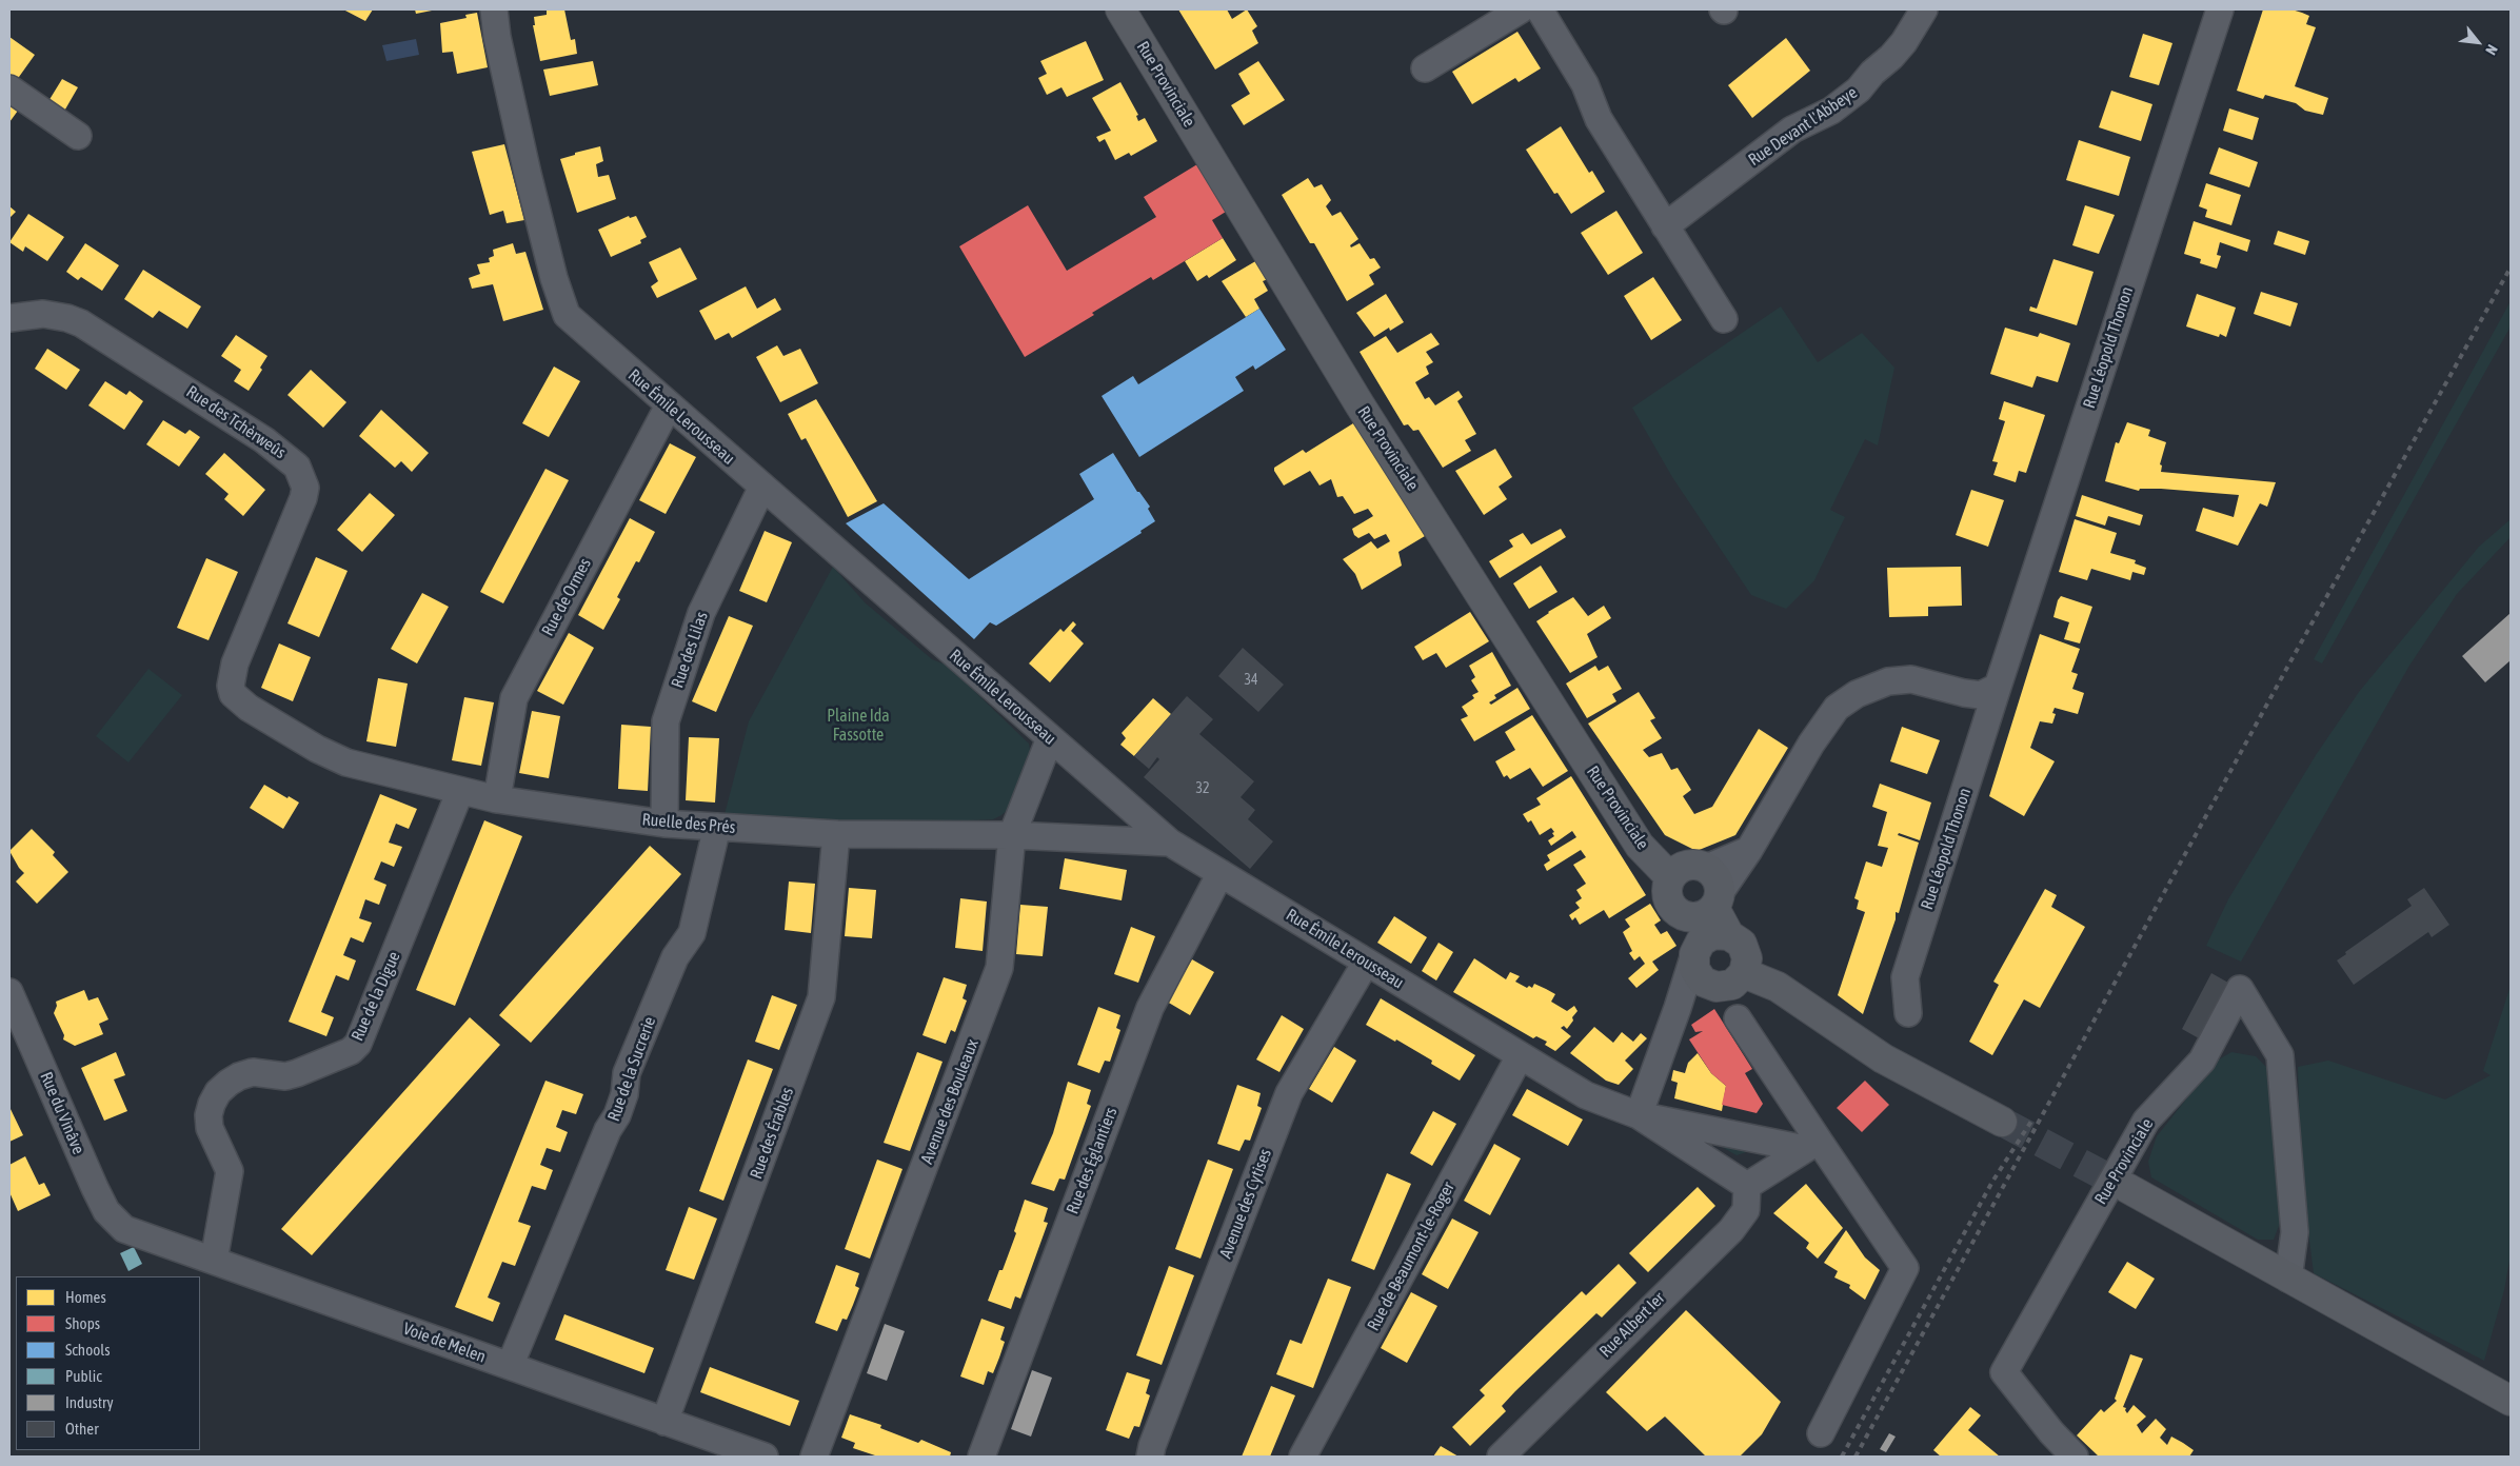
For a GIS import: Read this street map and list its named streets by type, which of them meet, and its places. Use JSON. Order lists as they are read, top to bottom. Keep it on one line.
{"streets":{"main road":["Rue Provinciale"],"street":["Rue Devant l'Abbeye","Rue Léopold Thonon","Rue Émile Lerousseau","Rue des Tchèrweûs","Rue de Ormes","Rue des Lilas","Ruelle des Prés","Rue de la Digue","Rue de la Sucrerie","Avenue des Bouleaux","Rue du Vinâve","Rue des Érables","Rue des Églantiers","Avenue des Cytises","Rue de Beaumont-le-Roger","Rue Albert Ier","Voie de Melen"]},"crossings":[["Rue Émile Lerousseau","Rue de Ormes"],["Rue Émile Lerousseau","Rue des Lilas"],["Rue Émile Lerousseau","Ruelle des Prés"],["Rue Émile Lerousseau","Avenue des Bouleaux"],["Rue Émile Lerousseau","Rue des Églantiers"],["Rue Émile Lerousseau","Avenue des Cytises"],["Rue Émile Lerousseau","Rue de Beaumont-le-Roger"],["Rue Émile Lerousseau","Rue Albert Ier"],["Rue des Tchèrweûs","Ruelle des Prés"],["Rue de Ormes","Ruelle des Prés"],["Rue des Lilas","Ruelle des Prés"],["Ruelle des Prés","Rue de la Digue"],["Ruelle des Prés","Rue de la Sucrerie"],["Ruelle des Prés","Avenue des Bouleaux"],["Ruelle des Prés","Rue des Érables"],["Rue de la Digue","Voie de Melen"],["Rue de la Sucrerie","Voie de Melen"],["Rue du Vinâve","Voie de Melen"],["Rue des Érables","Voie de Melen"]],"parks":["Plaine Ida Fassotte"],"house_numbers":["34","32"],"legend":["Homes","Shops","Schools","Public","Industry","Other"],"north":"bottom right"}
